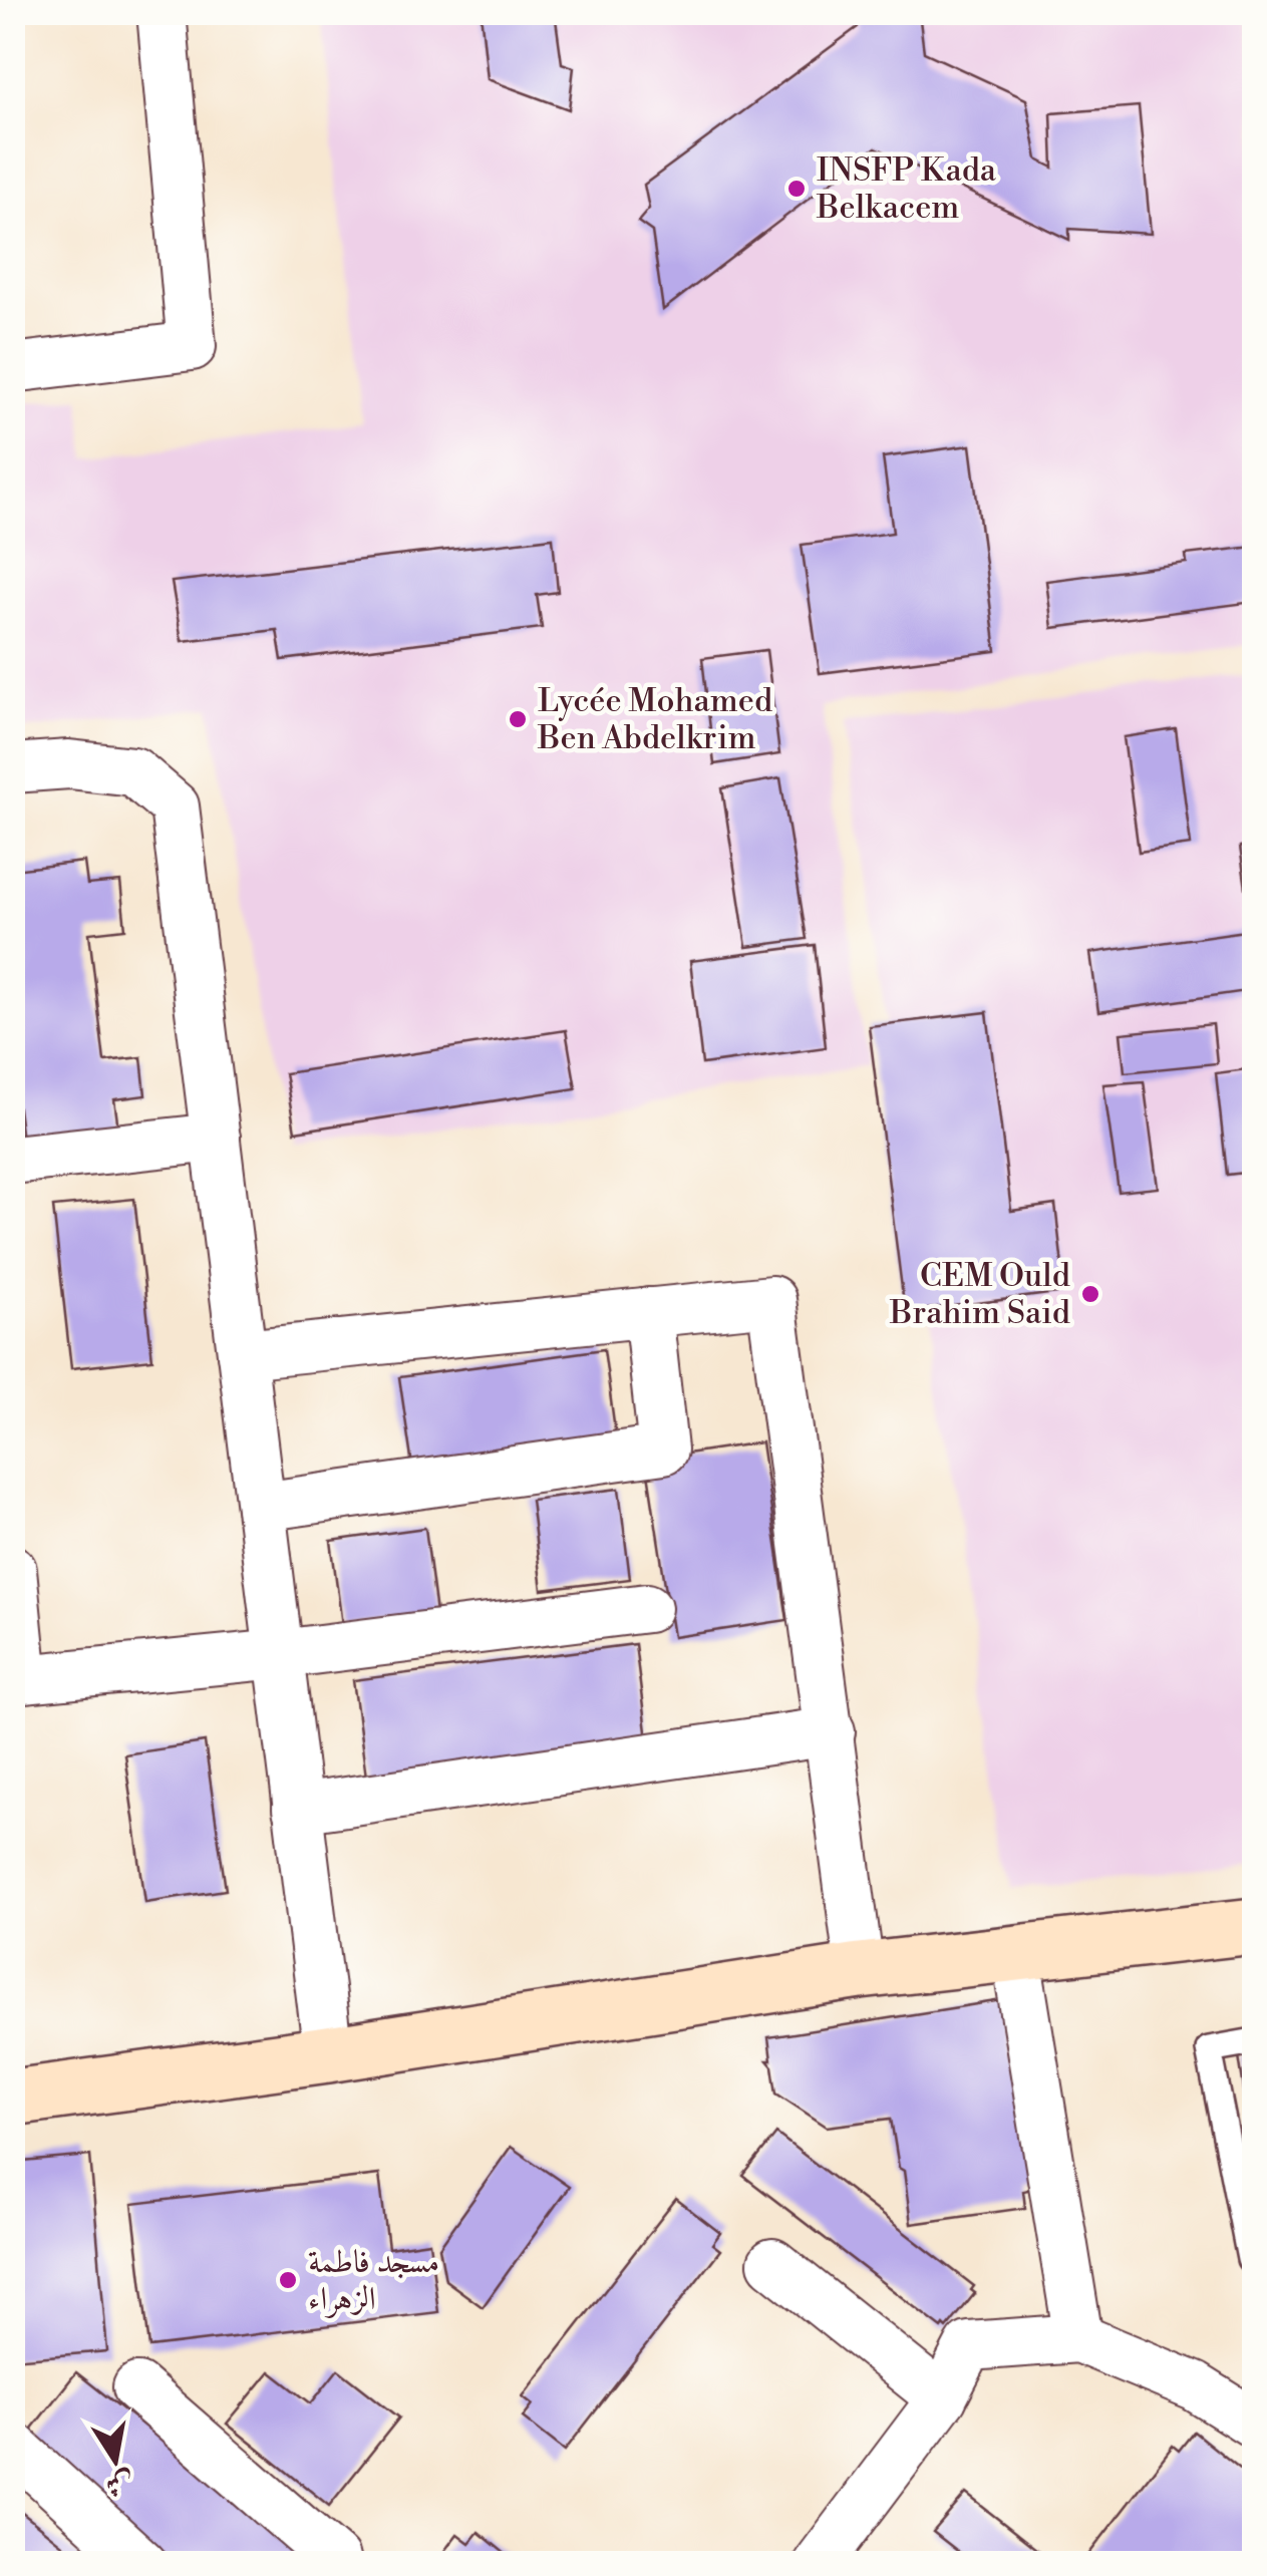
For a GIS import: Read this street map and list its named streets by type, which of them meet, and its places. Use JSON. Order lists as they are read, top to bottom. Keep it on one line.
{"places":["INSFP Kada Belkacem","Lycée Mohamed Ben Abdelkrim","CEM Ould Brahim Said","مسجد فاطمة الزهراء"],"north":"bottom"}
